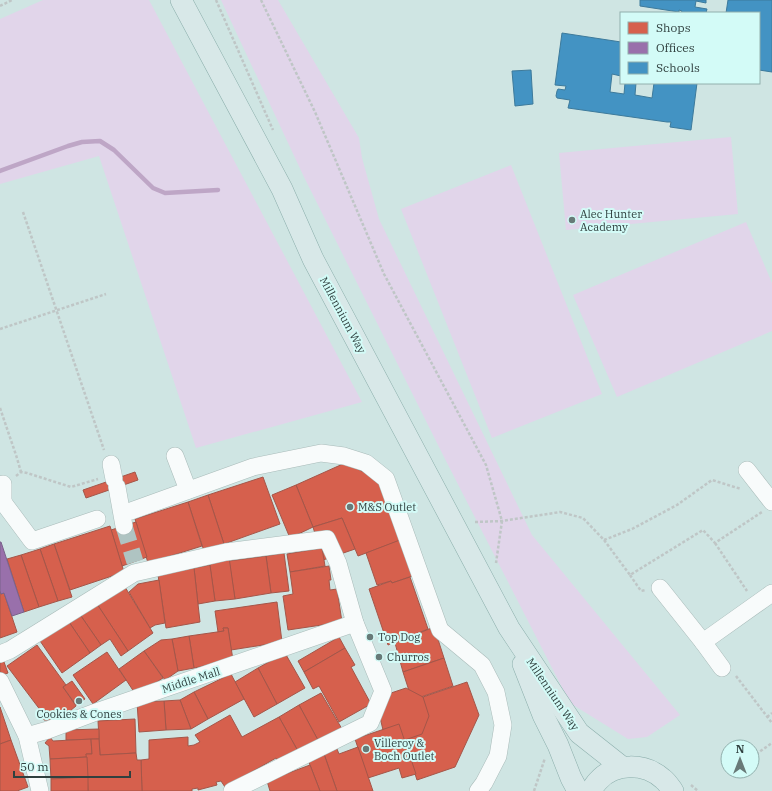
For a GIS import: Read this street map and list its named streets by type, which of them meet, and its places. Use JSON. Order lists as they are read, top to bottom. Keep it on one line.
{"streets":{"main road":["Millennium Way"],"street":["Middle Mall"]},"places":["Alec Hunter Academy","M&S Outlet","Top Dog","Churros","Cookies & Cones","Villeroy & Boch Outlet"],"legend":["Shops","Offices","Schools"],"scale_bar":"50 m","north":"top"}
